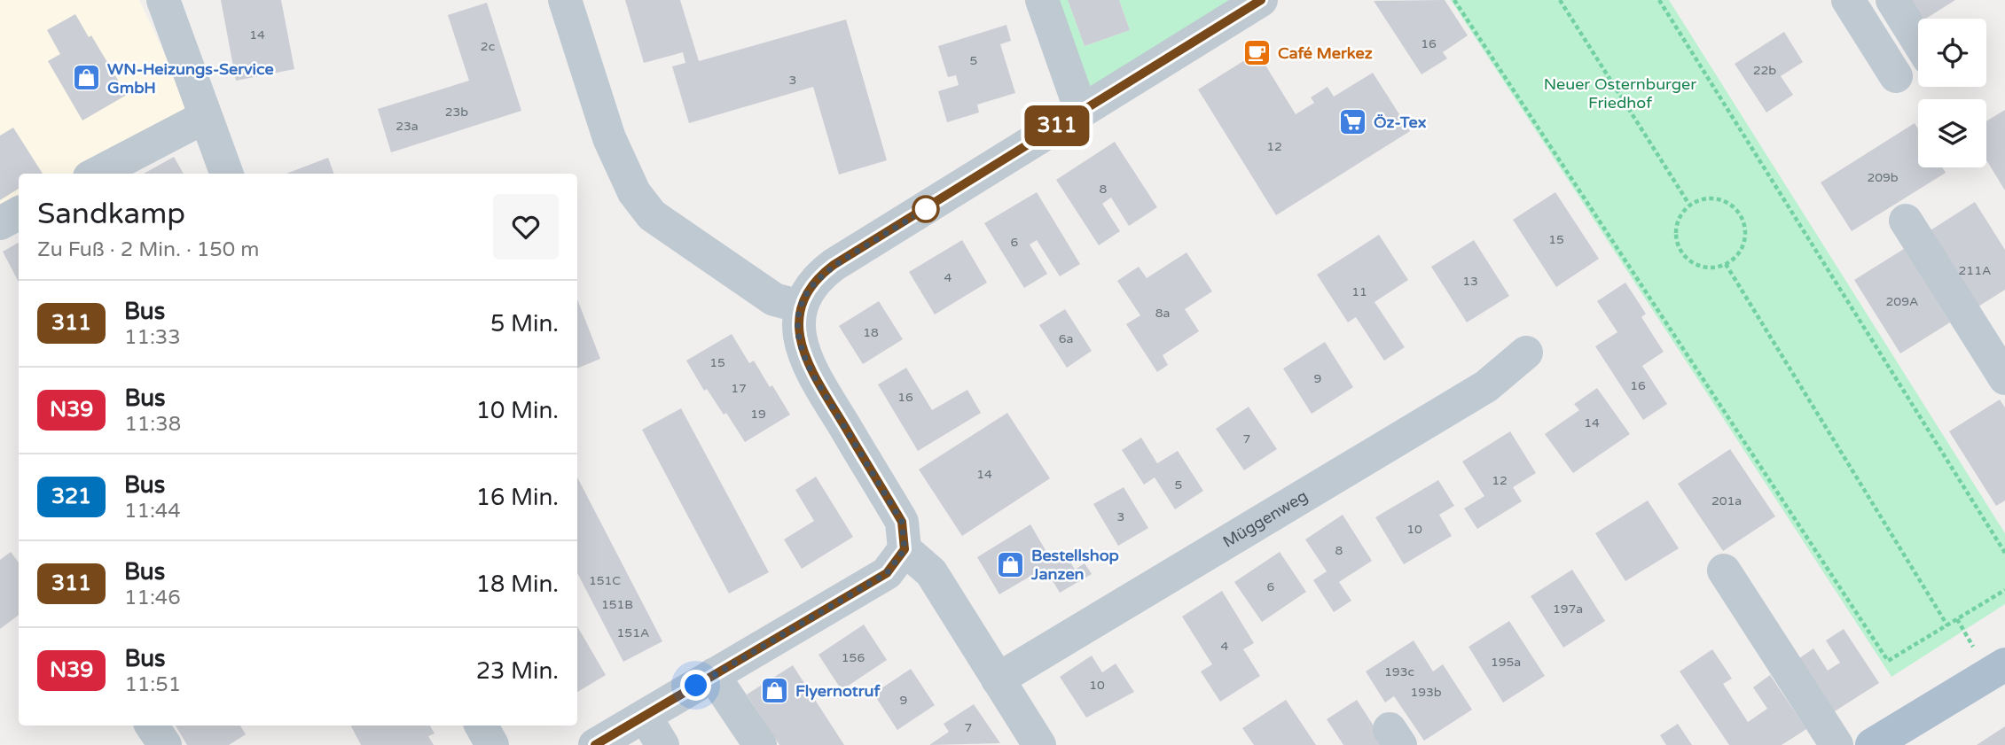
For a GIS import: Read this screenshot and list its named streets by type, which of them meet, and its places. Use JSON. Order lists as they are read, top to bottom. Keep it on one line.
{"streets":{"street":["Müggenweg"]},"parks":["Neuer Osternburger Friedhof"],"places":{"cafe":["Café Merkez"],"shop":["WN-Heizungs-Service GmbH","Bestellshop Janzen","Flyernotruf"],"supermarket":["Öz-Tex"]},"lines":["bus line 311"],"house_numbers":["14","16","2c","5","22b","3","23b","23a","12","209b","8","15","6","211A","4","13","11","209A","8a","18","6a","15","9","16","17","16","19","14","7","14","12","5","201a","3","10","8","151C","6","151B","197a","151A","4","156","195a","193c","10","193b","9","7"],"page":{"on_map":"311","heading":["Sandkamp","Zu Fuß · 2 Min. · 150 m"],"list":[{"mark":"311","name":"Bus","note":"11:33","value":"5 Min."},{"mark":"N39","name":"Bus","note":"11:38","value":"10 Min."},{"mark":"321","name":"Bus","note":"11:44","value":"16 Min."},{"mark":"311","name":"Bus","note":"11:46","value":"18 Min."},{"mark":"N39","name":"Bus","note":"11:51","value":"23 Min."}]}}
